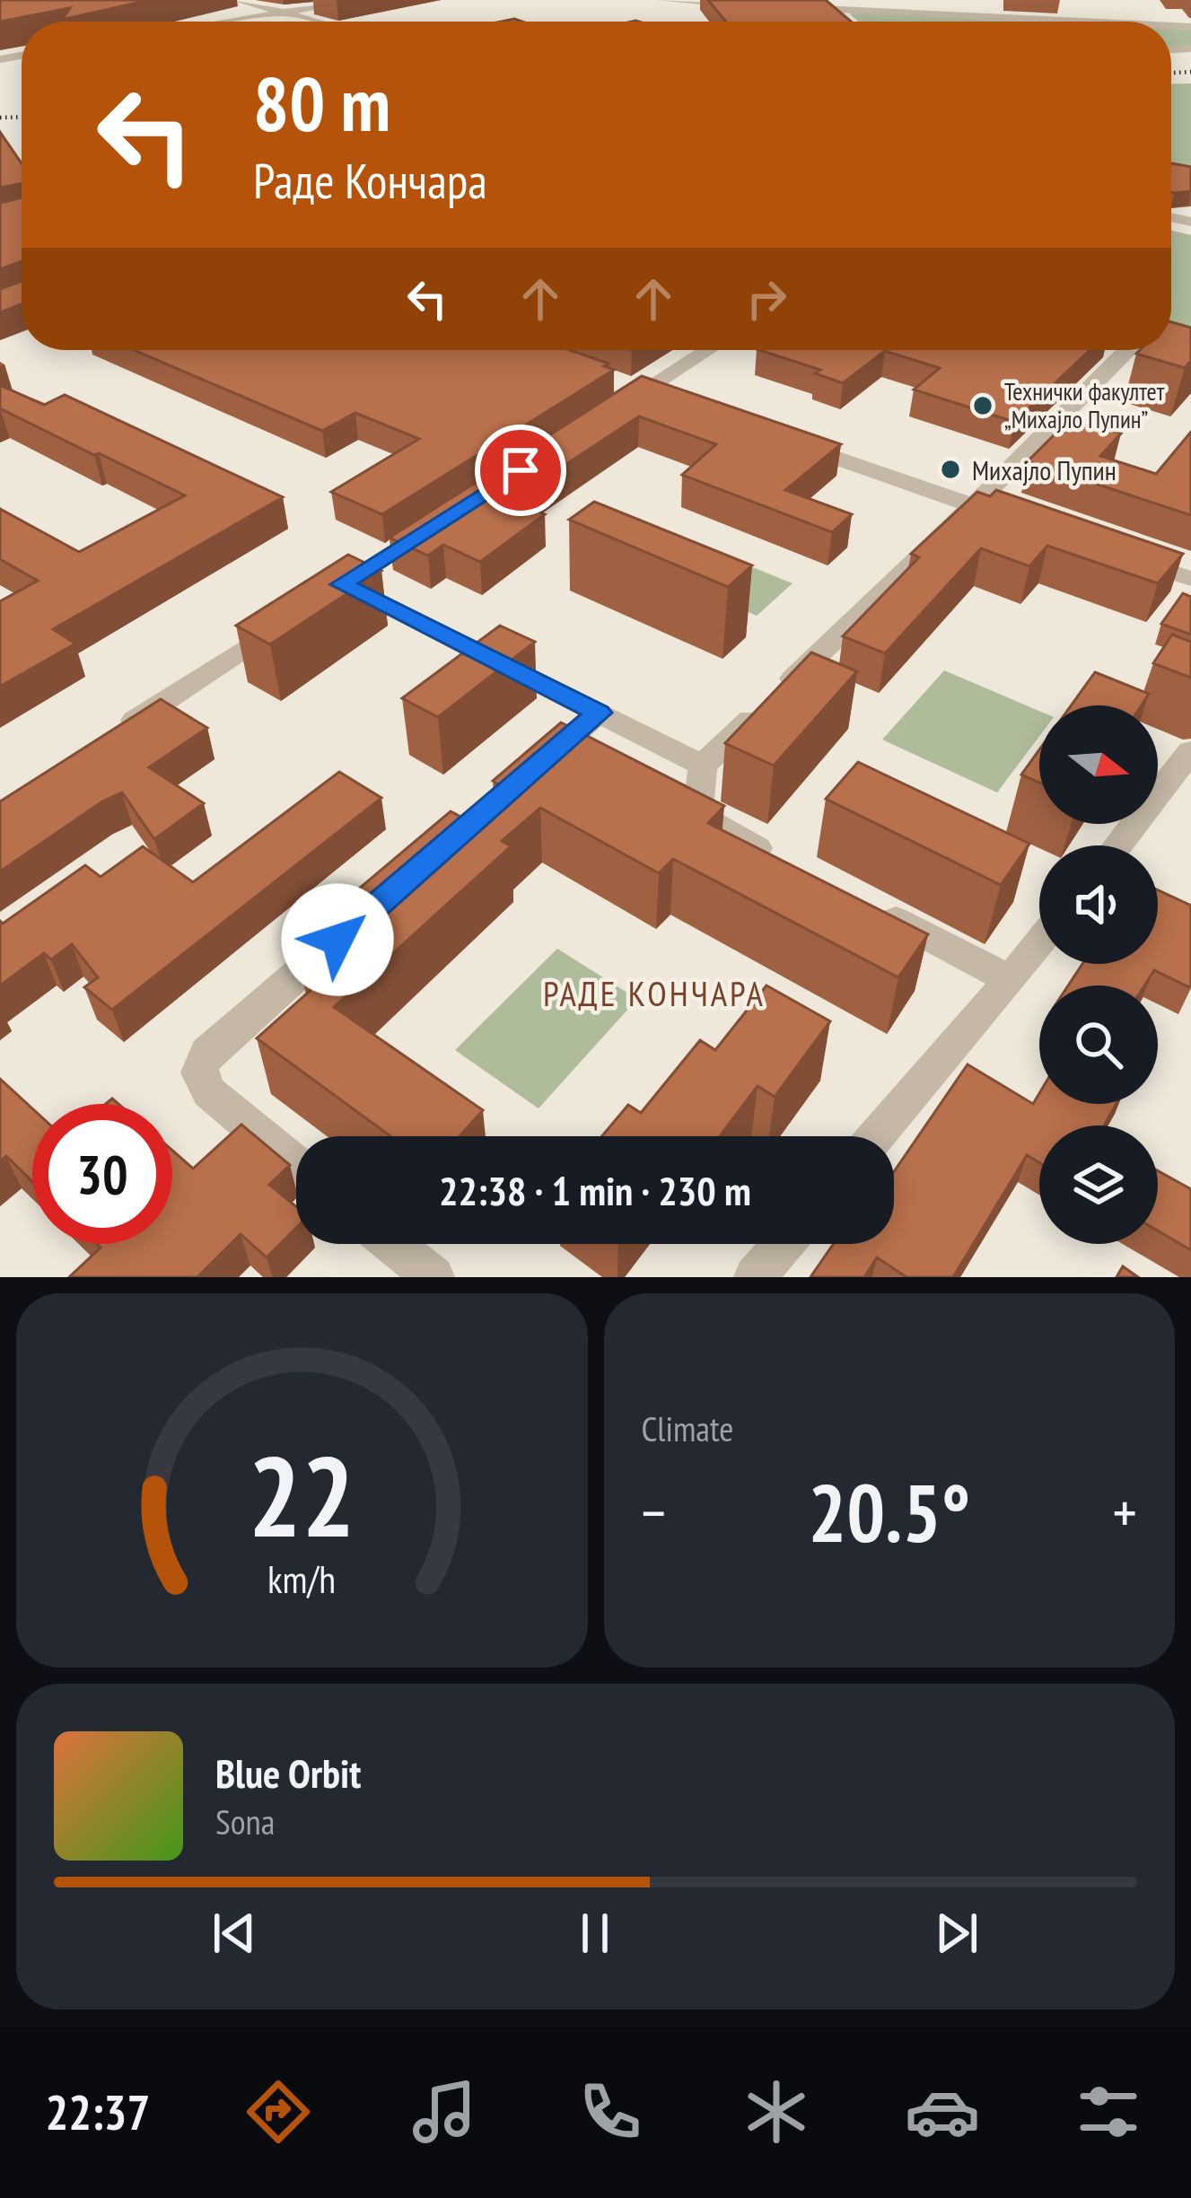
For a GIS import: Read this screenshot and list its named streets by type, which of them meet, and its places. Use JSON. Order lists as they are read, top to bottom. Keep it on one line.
{"districts":["РАДЕ КОНЧАРА"],"places":["Технички факултет „Михајло Пупин”","Михајло Пупин"],"north":"right","page":{"turn":["80 m","Раде Кончара"],"limit":"30","trip":"22:38 · 1 min · 230 m","tile":"Climate","heat":["−","20.5°","+"],"song":["Blue Orbit","Sona"],"tabs":"22:37","gauge":["22","km/h"]}}
